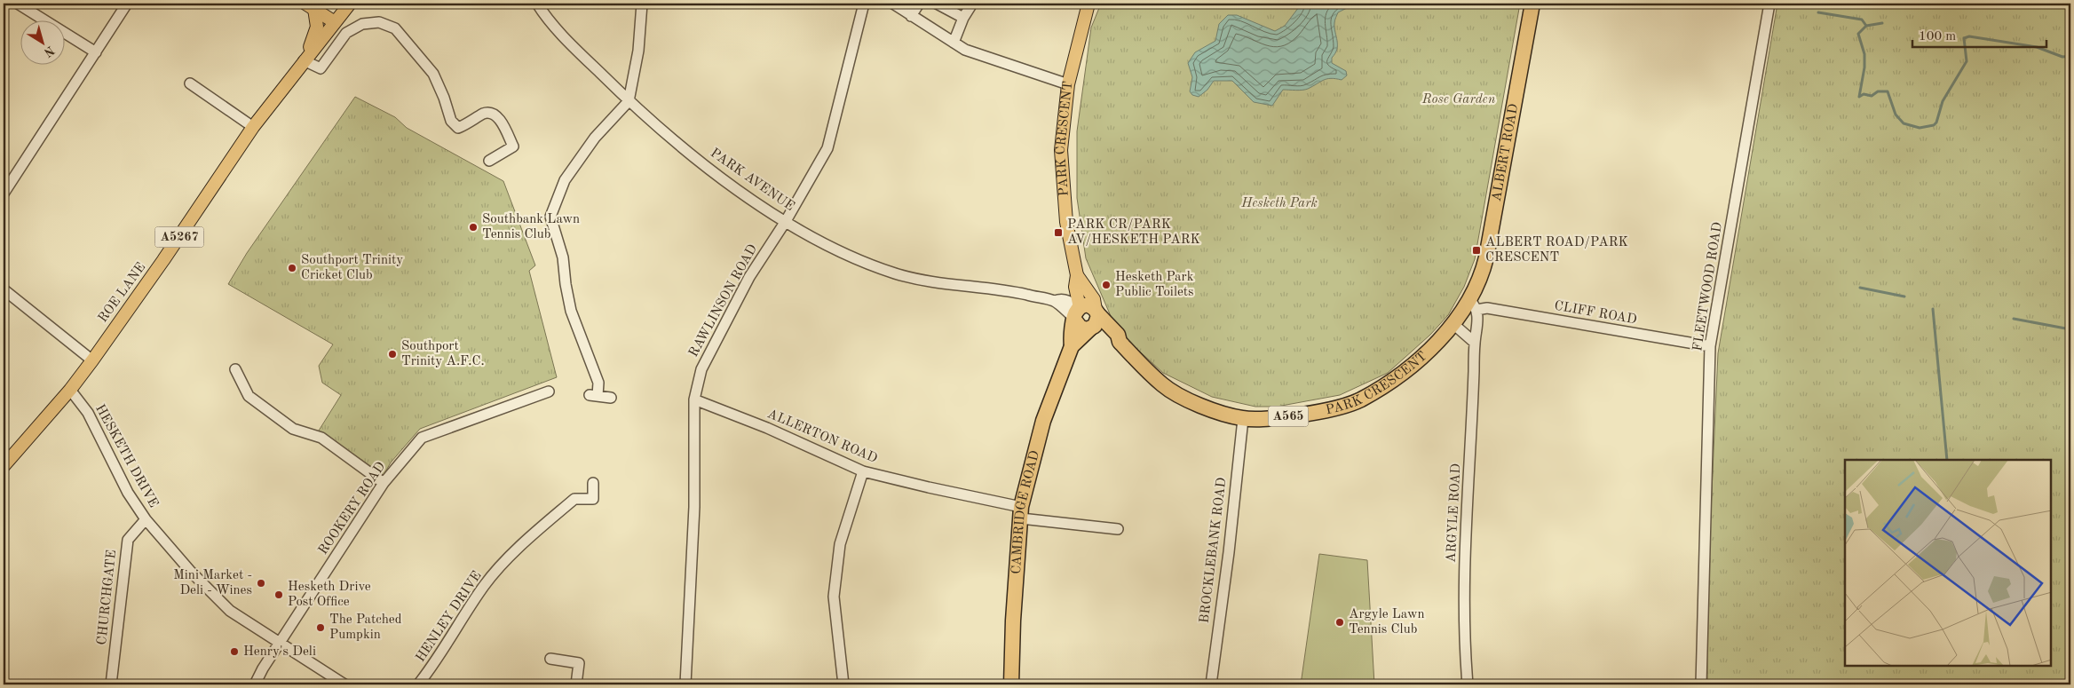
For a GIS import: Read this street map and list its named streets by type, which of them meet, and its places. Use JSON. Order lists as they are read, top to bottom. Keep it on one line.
{"streets":{"highway":["PARK CRESCENT","ALBERT ROAD","A565","CAMBRIDGE ROAD"],"main road":["A5267","ROE LANE"],"street":["PARK AVENUE","FLEETWOOD ROAD","RAWLINSON ROAD","CLIFF ROAD","ALLERTON ROAD","HESKETH DRIVE","ROOKERY ROAD","ARGYLE ROAD","BROCKLEBANK ROAD","CHURCHGATE","HENLEY DRIVE"]},"crossings":[["PARK CRESCENT","ALBERT ROAD"],["PARK CRESCENT","PARK AVENUE"],["PARK CRESCENT","CLIFF ROAD"],["PARK CRESCENT","A565"],["PARK CRESCENT","CAMBRIDGE ROAD"],["PARK CRESCENT","ARGYLE ROAD"],["PARK CRESCENT","BROCKLEBANK ROAD"],["ALBERT ROAD","CLIFF ROAD"],["ALBERT ROAD","ARGYLE ROAD"],["PARK AVENUE","RAWLINSON ROAD"],["PARK AVENUE","A565"],["PARK AVENUE","CAMBRIDGE ROAD"],["FLEETWOOD ROAD","CLIFF ROAD"],["ROE LANE","HESKETH DRIVE"],["RAWLINSON ROAD","ALLERTON ROAD"],["CLIFF ROAD","ARGYLE ROAD"],["A565","CAMBRIDGE ROAD"],["ALLERTON ROAD","CAMBRIDGE ROAD"],["HESKETH DRIVE","ROOKERY ROAD"],["HESKETH DRIVE","CHURCHGATE"]],"parks":["Rose Garden","Hesketh Park"],"places":{"other":["Southbank Lawn Tennis Club","Southport Trinity Cricket Club","Hesketh Park Public Toilets","Southport Trinity A.F.C.","Mini Market - Deli - Wines","Hesketh Drive Post Office","Argyle Lawn Tennis Club","The Patched Pumpkin","Henry's Deli"],"transit":["PARK CR/PARK AV/HESKETH PARK","ALBERT ROAD/PARK CRESCENT"]},"scale_bar":"100 m","north":"bottom right"}
